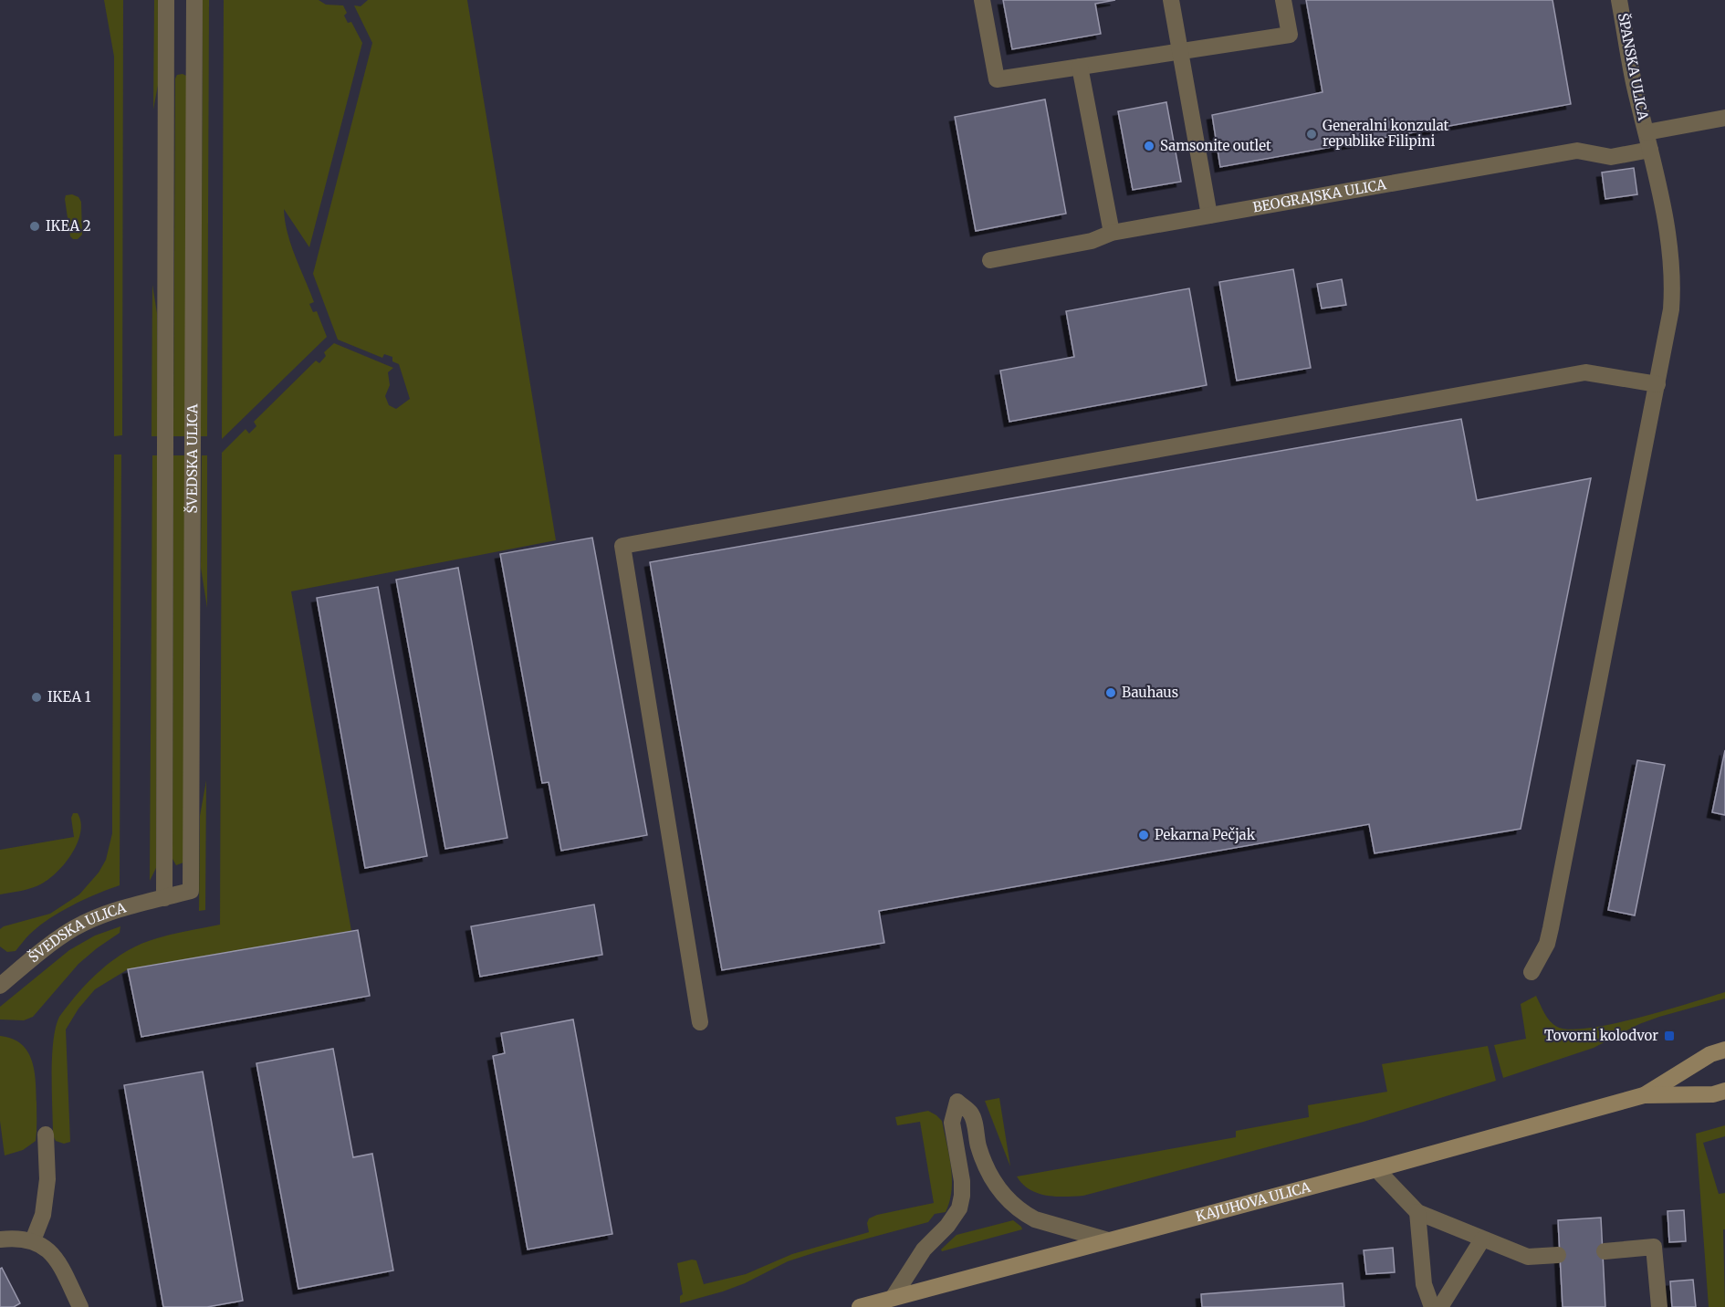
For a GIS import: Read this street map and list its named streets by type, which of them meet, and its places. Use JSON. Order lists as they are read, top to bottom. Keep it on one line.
{"streets":{"main road":["KAJUHOVA ULICA"],"street":["ŠPANSKA ULICA","BEOGRAJSKA ULICA","ŠVEDSKA ULICA"]},"crossings":[["ŠPANSKA ULICA","BEOGRAJSKA ULICA"]],"places":{"other":["Generalni konzulat republike Filipini","Samsonite outlet","IKEA 2","Bauhaus","IKEA 1","Pekarna Pečjak"],"transit":["Tovorni kolodvor"]}}
